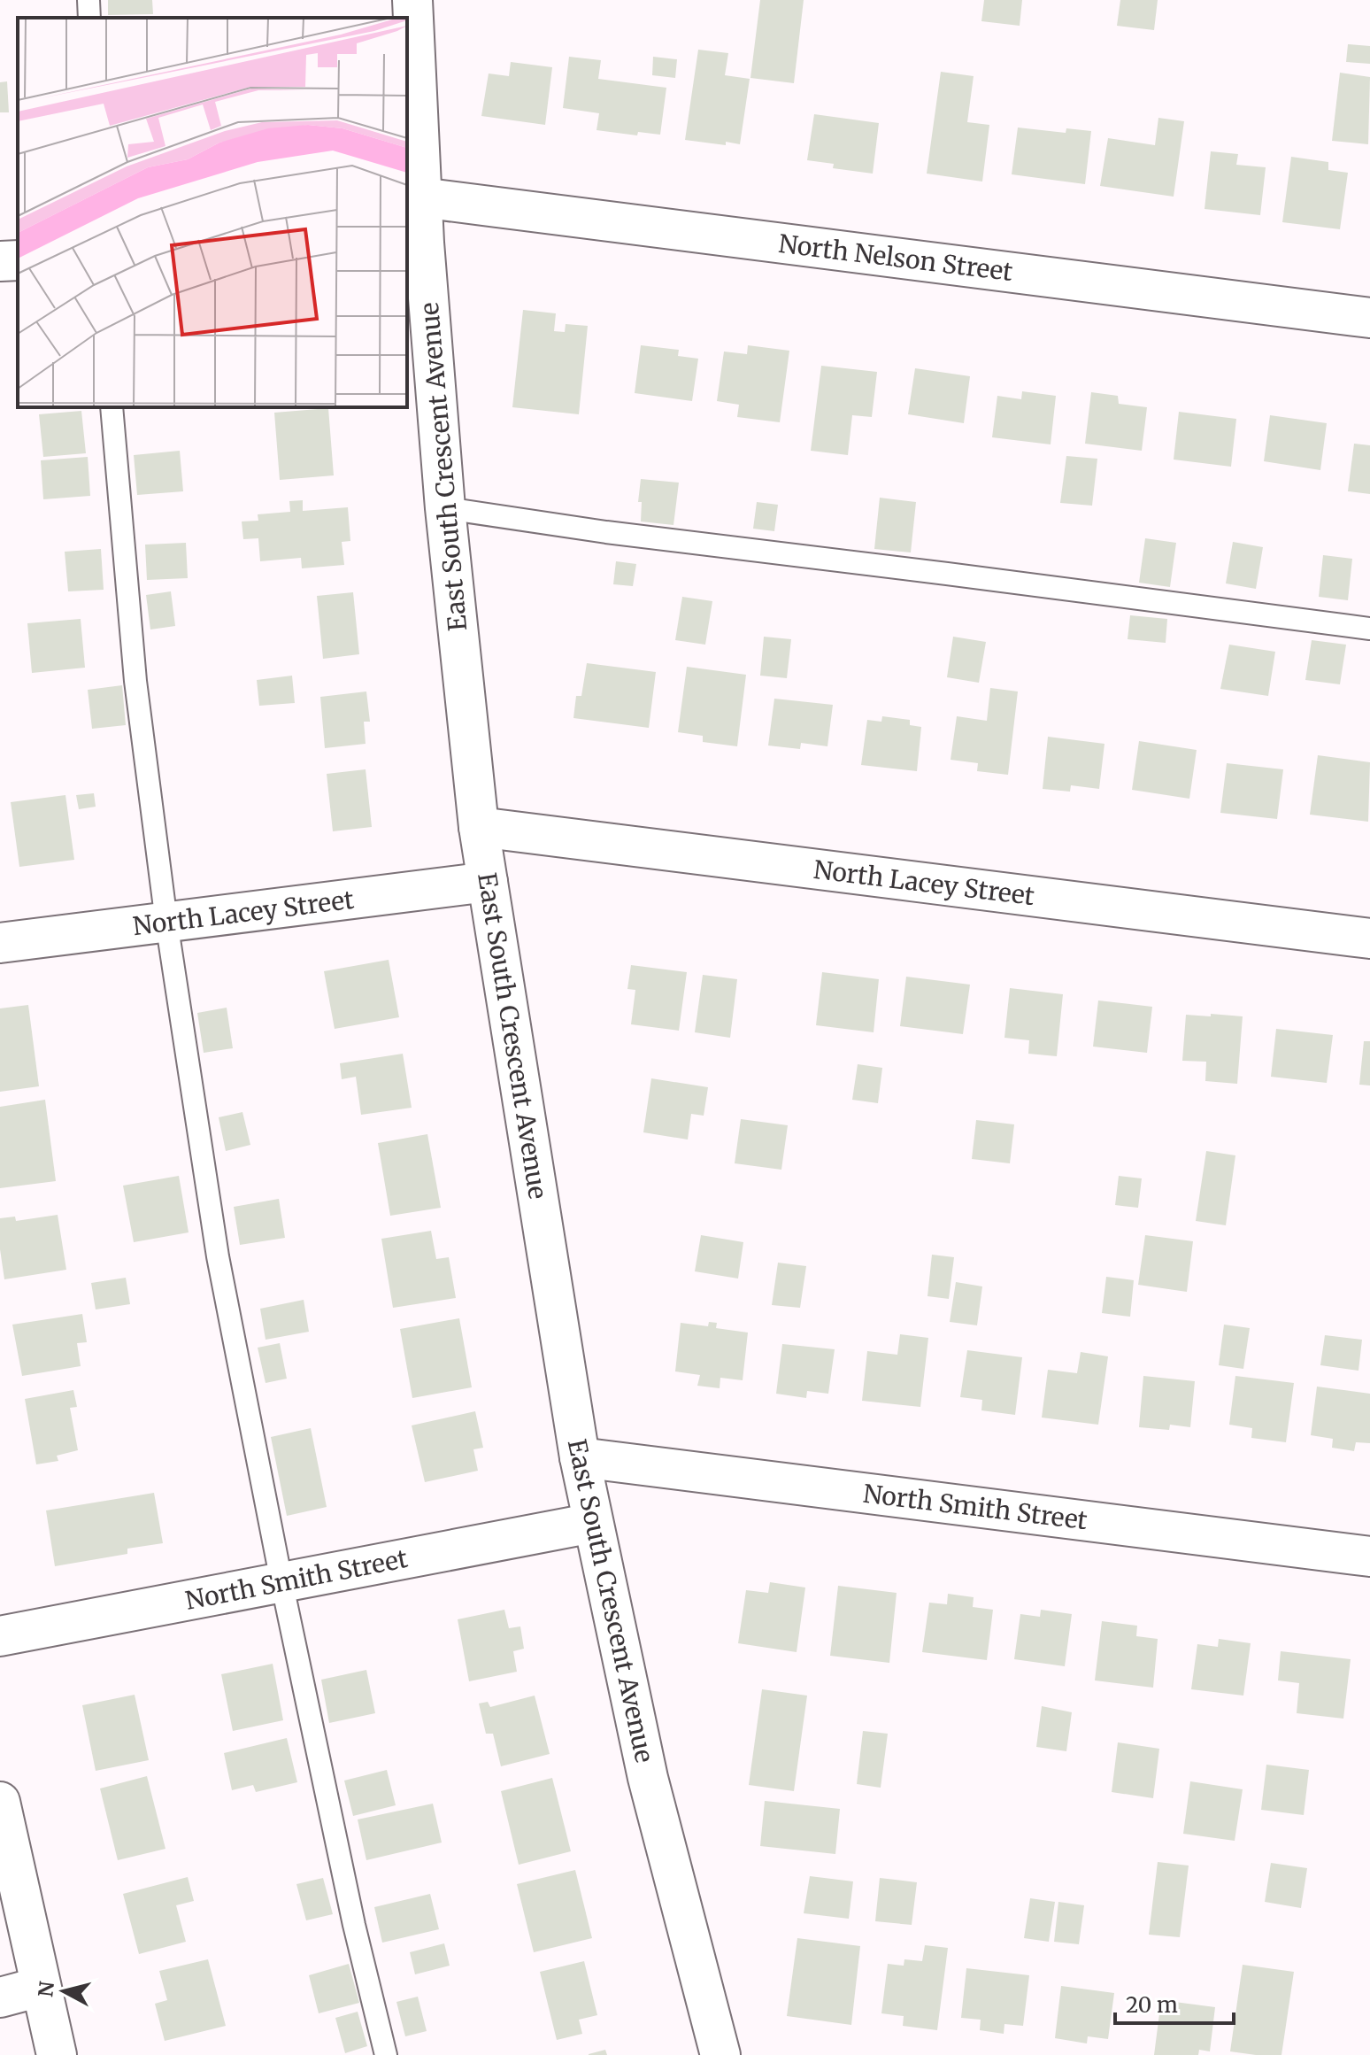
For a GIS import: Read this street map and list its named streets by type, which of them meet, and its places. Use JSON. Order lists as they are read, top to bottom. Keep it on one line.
{"streets":{"street":["North Nelson Street","East South Crescent Avenue","North Lacey Street","North Smith Street"]},"crossings":[["North Nelson Street","East South Crescent Avenue"],["East South Crescent Avenue","North Lacey Street"],["East South Crescent Avenue","North Smith Street"]],"scale_bar":"20 m","north":"left"}
